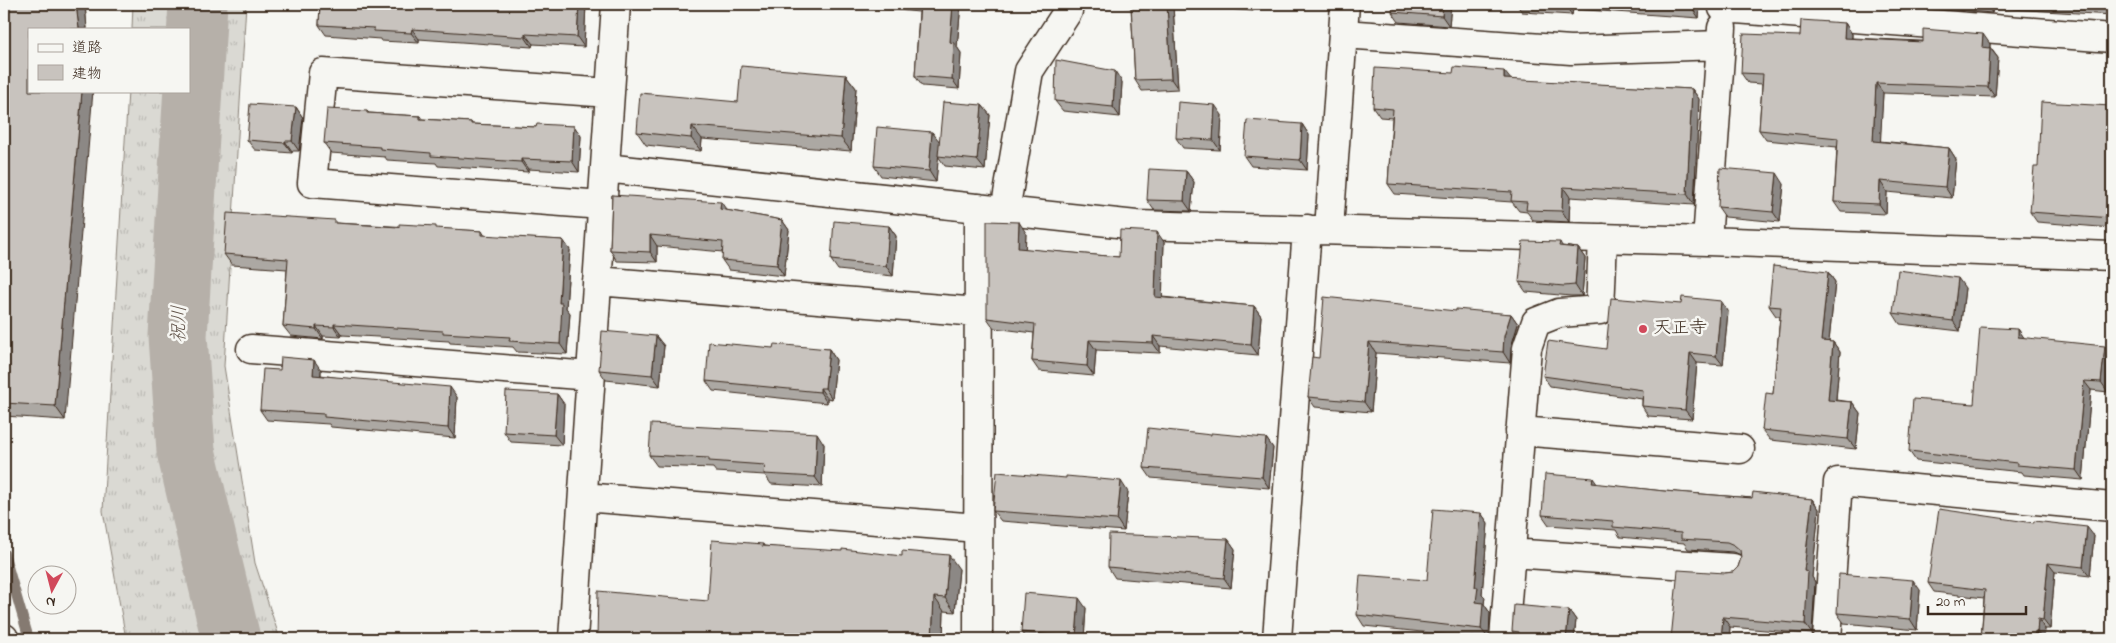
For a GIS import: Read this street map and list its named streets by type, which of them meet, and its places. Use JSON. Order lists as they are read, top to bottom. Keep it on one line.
{"water":["祝川"],"places":["天正寺"],"legend":["道路","建物"],"scale_bar":"20 m","north":"bottom"}
